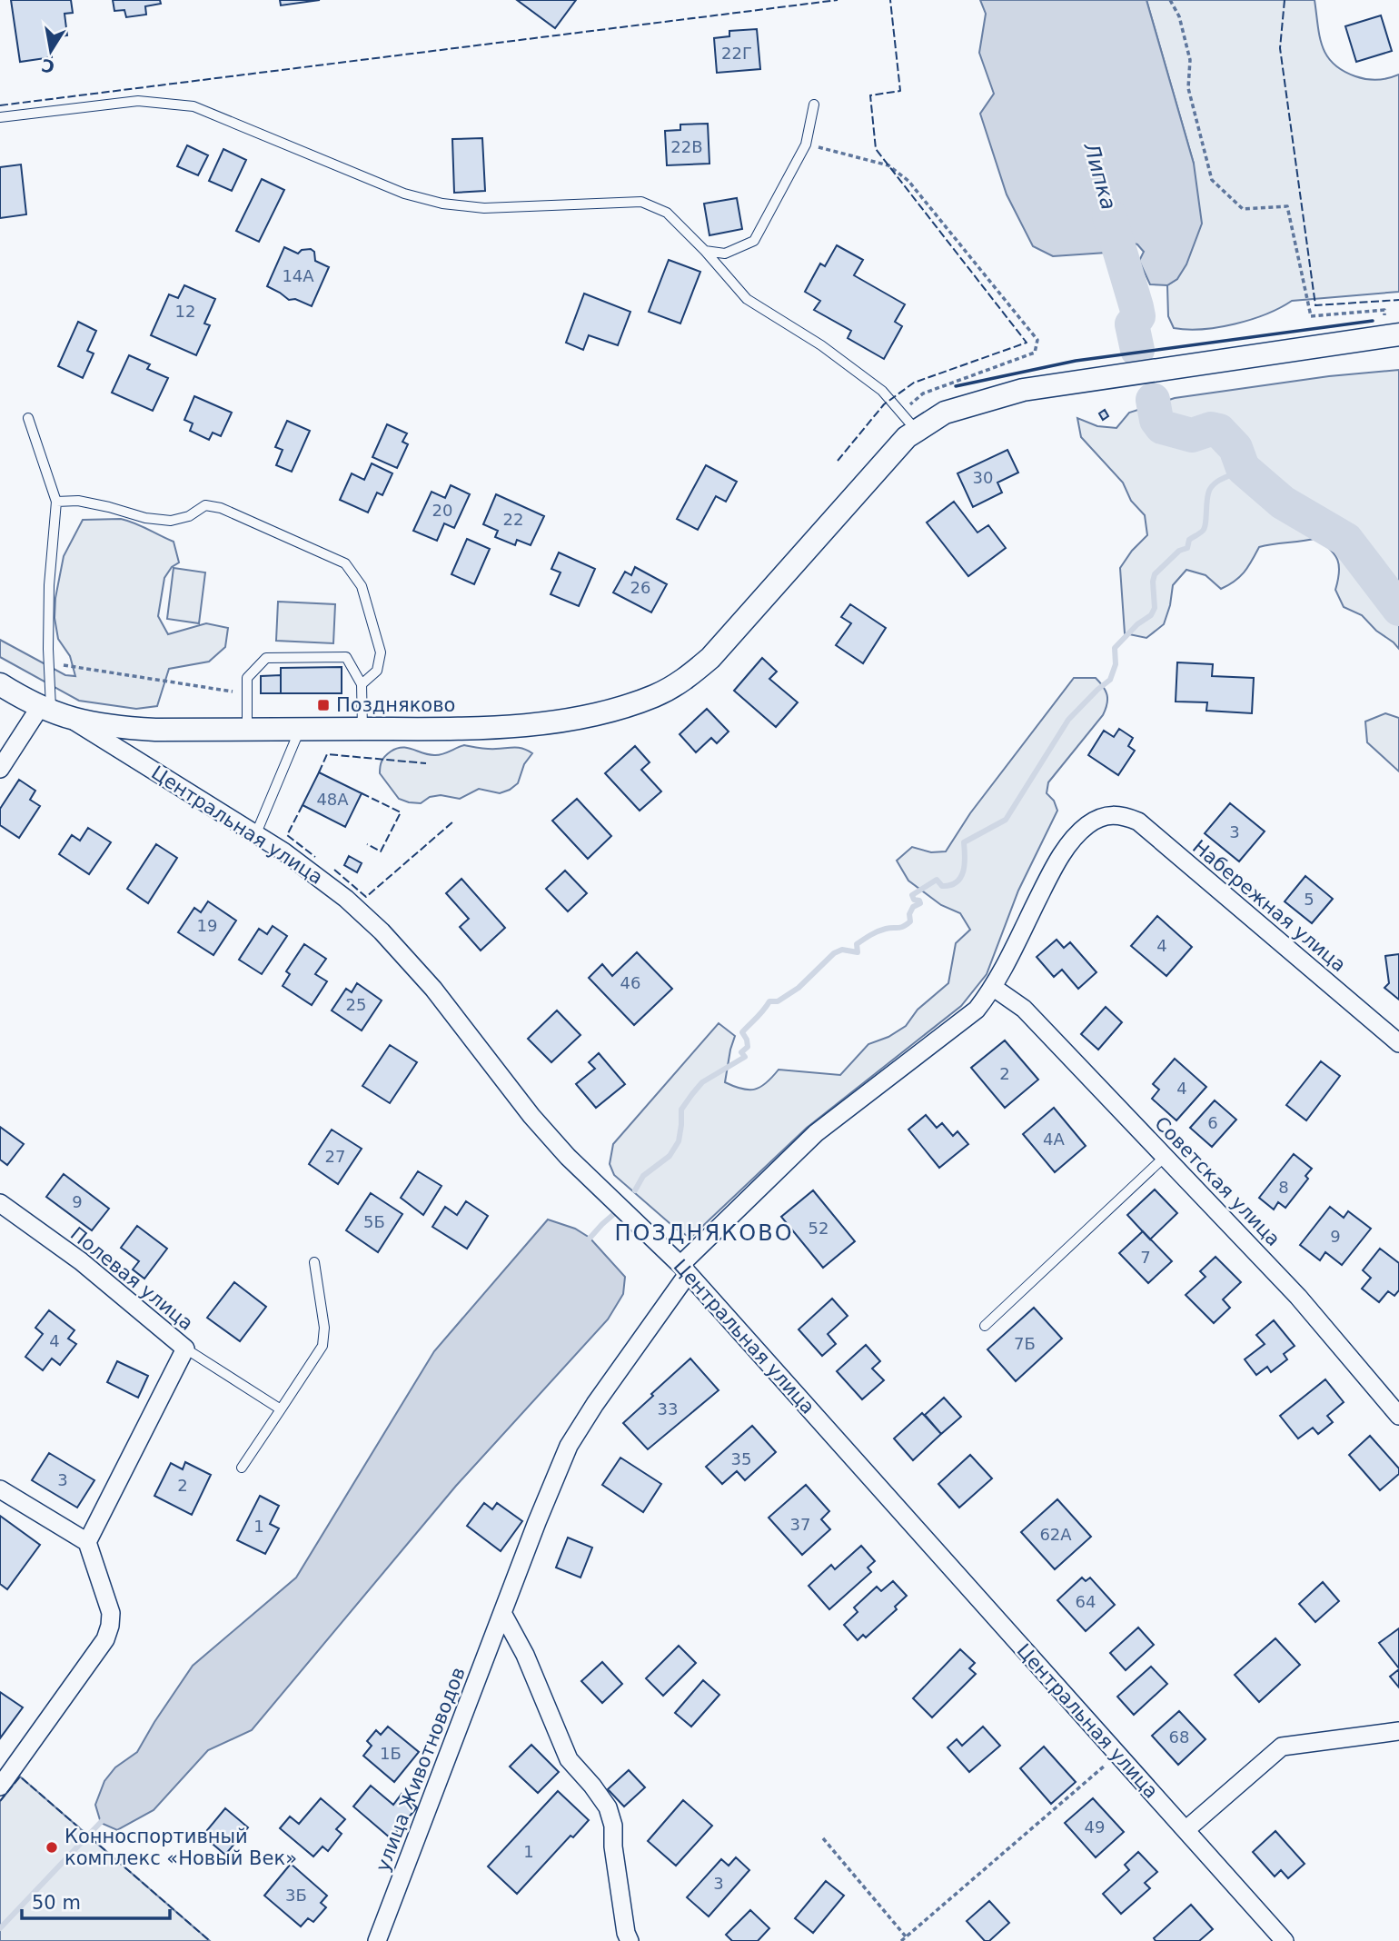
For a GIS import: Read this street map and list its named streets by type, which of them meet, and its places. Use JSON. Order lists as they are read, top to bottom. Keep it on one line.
{"streets":{"street":["Центральная улица","Набережная улица","Советская улица","Полевая улица","улица Животноводов"]},"crossings":[["Центральная улица","улица Животноводов"],["Набережная улица","улица Животноводов"],["Советская улица","улица Животноводов"]],"districts":["ПОЗДНЯКОВО"],"water":["Липка"],"places":{"transit":["Поздняково"],"other":["Конноспортивный комплекс «Новый Век»"]},"house_numbers":["22Г","22В","14А","12","30","20","22","26","48А","3","5","19","4","46","25","2","4","6","4А","27","8","9","5Б","52","9","7","4","7Б","33","35","3","2","37","1","62А","64","68","1Б","49","1","3","3Б"],"scale_bar":"50 m","north":"bottom"}
